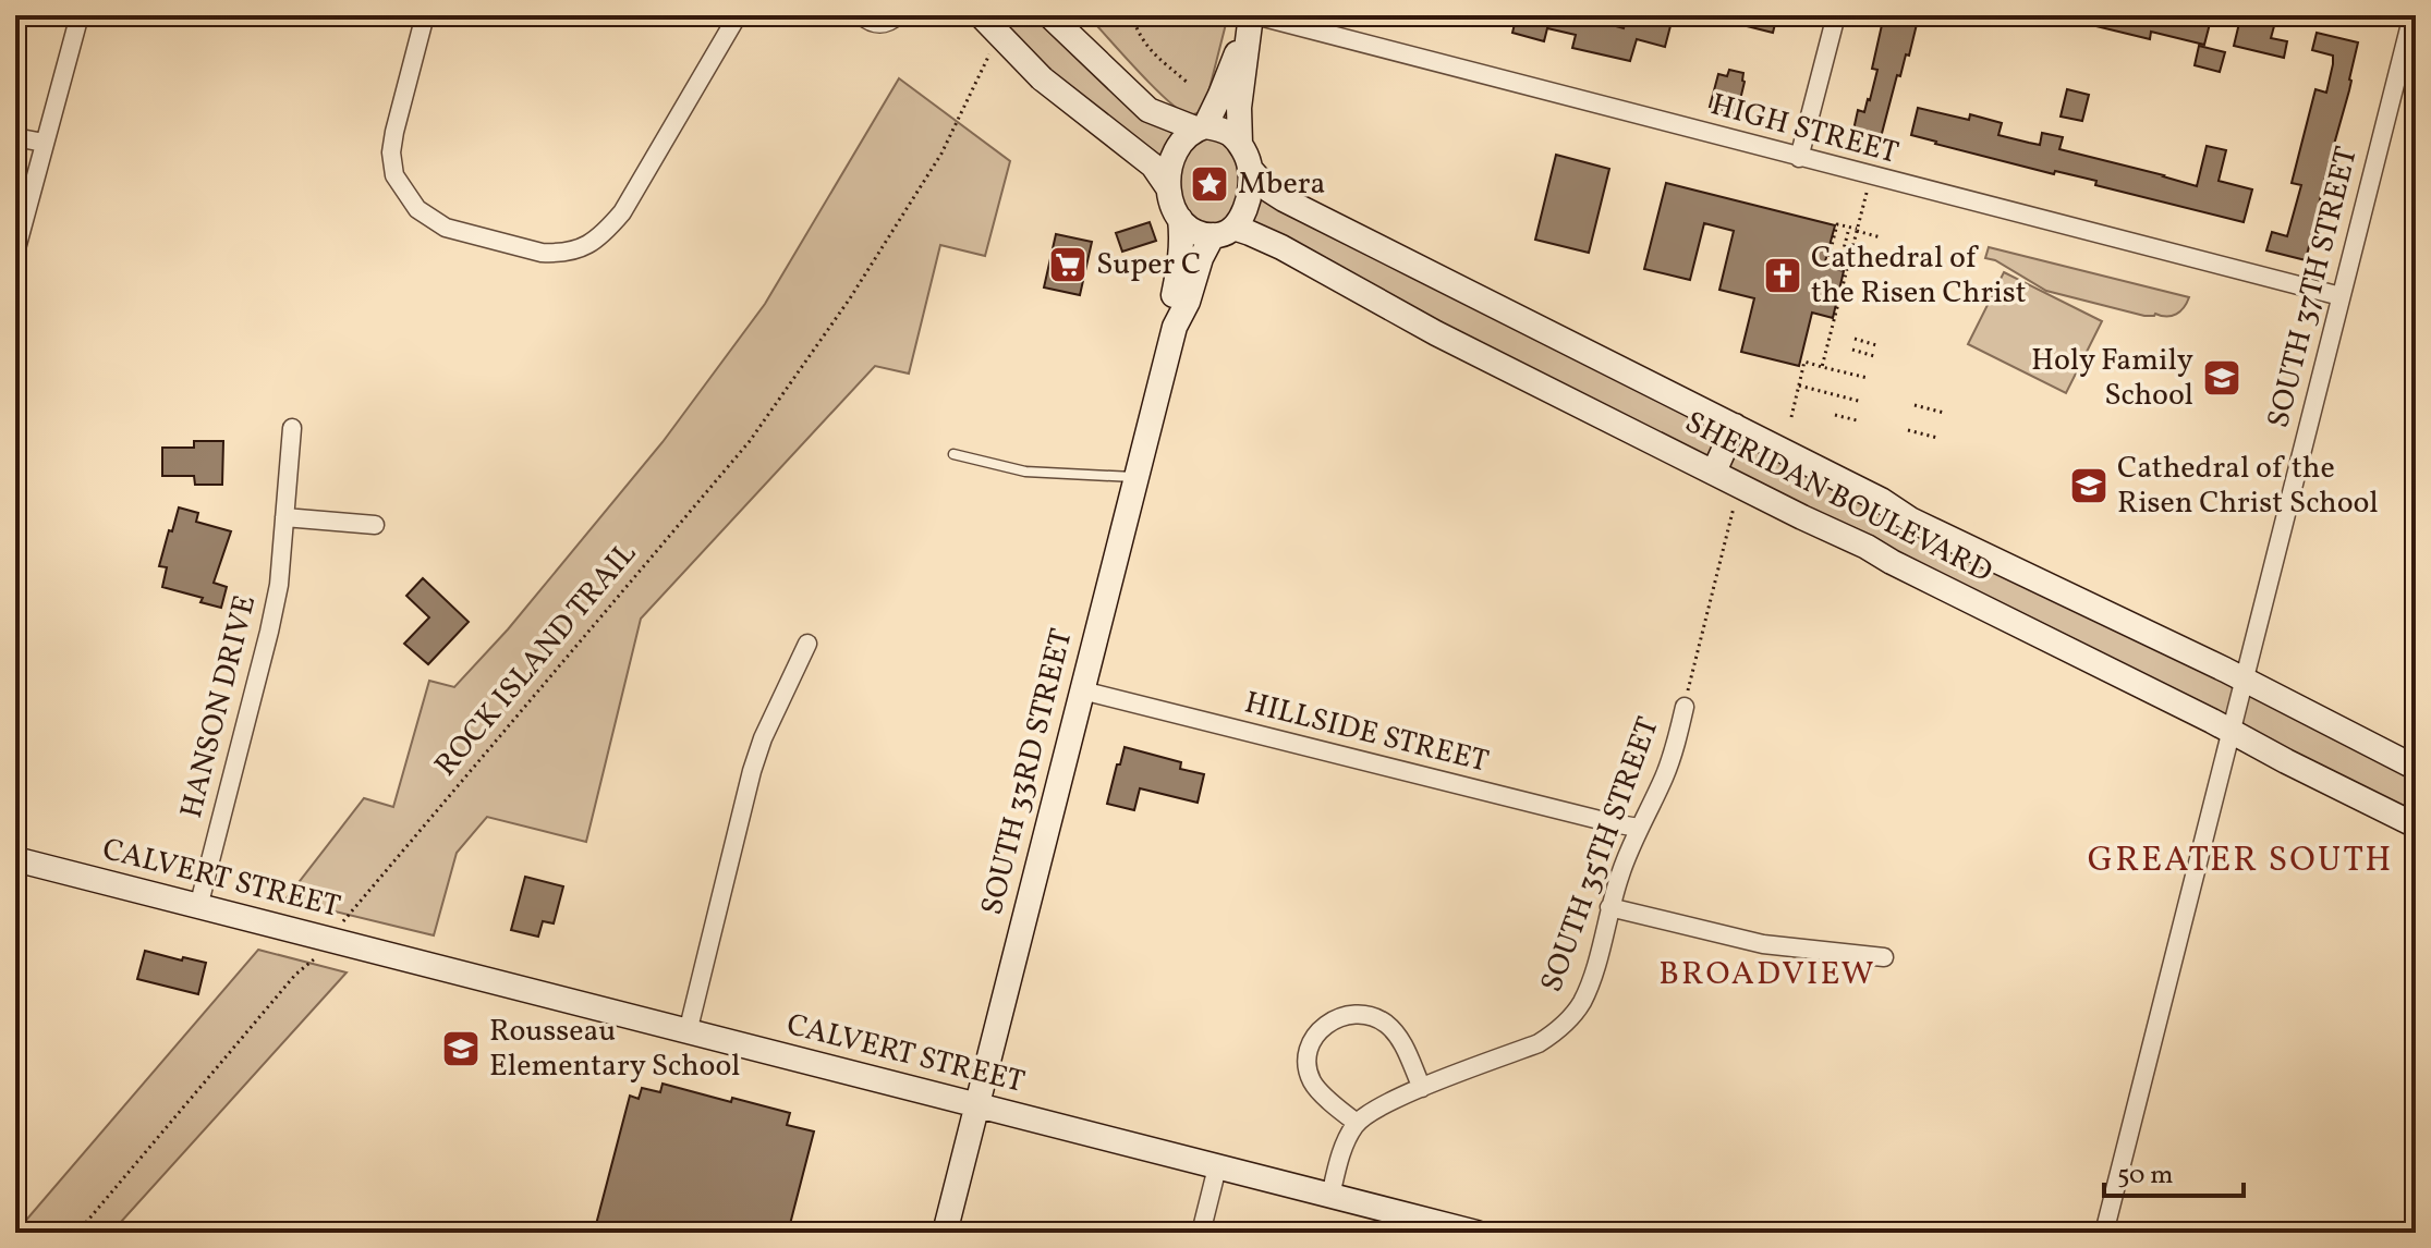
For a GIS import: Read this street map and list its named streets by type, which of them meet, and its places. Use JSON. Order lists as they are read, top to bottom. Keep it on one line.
{"streets":{"main road":["SHERIDAN BOULEVARD","SOUTH 33RD STREET","CALVERT STREET"],"street":["HIGH STREET","SOUTH 37TH STREET","HANSON DRIVE","HILLSIDE STREET","SOUTH 35TH STREET"],"path":["ROCK ISLAND TRAIL"]},"crossings":[["HIGH STREET","SOUTH 37TH STREET"],["SOUTH 37TH STREET","SHERIDAN BOULEVARD"],["SHERIDAN BOULEVARD","SOUTH 33RD STREET"],["ROCK ISLAND TRAIL","CALVERT STREET"],["HANSON DRIVE","CALVERT STREET"],["HILLSIDE STREET","SOUTH 33RD STREET"],["HILLSIDE STREET","SOUTH 35TH STREET"],["SOUTH 33RD STREET","CALVERT STREET"]],"districts":["GREATER SOUTH","BROADVIEW"],"places":{"place":["Mbera"],"supermarket":["Super C"],"church":["Cathedral of the Risen Christ"],"school or university":["Holy Family School","Cathedral of the Risen Christ School","Rousseau Elementary School"]},"scale_bar":"50 m"}
